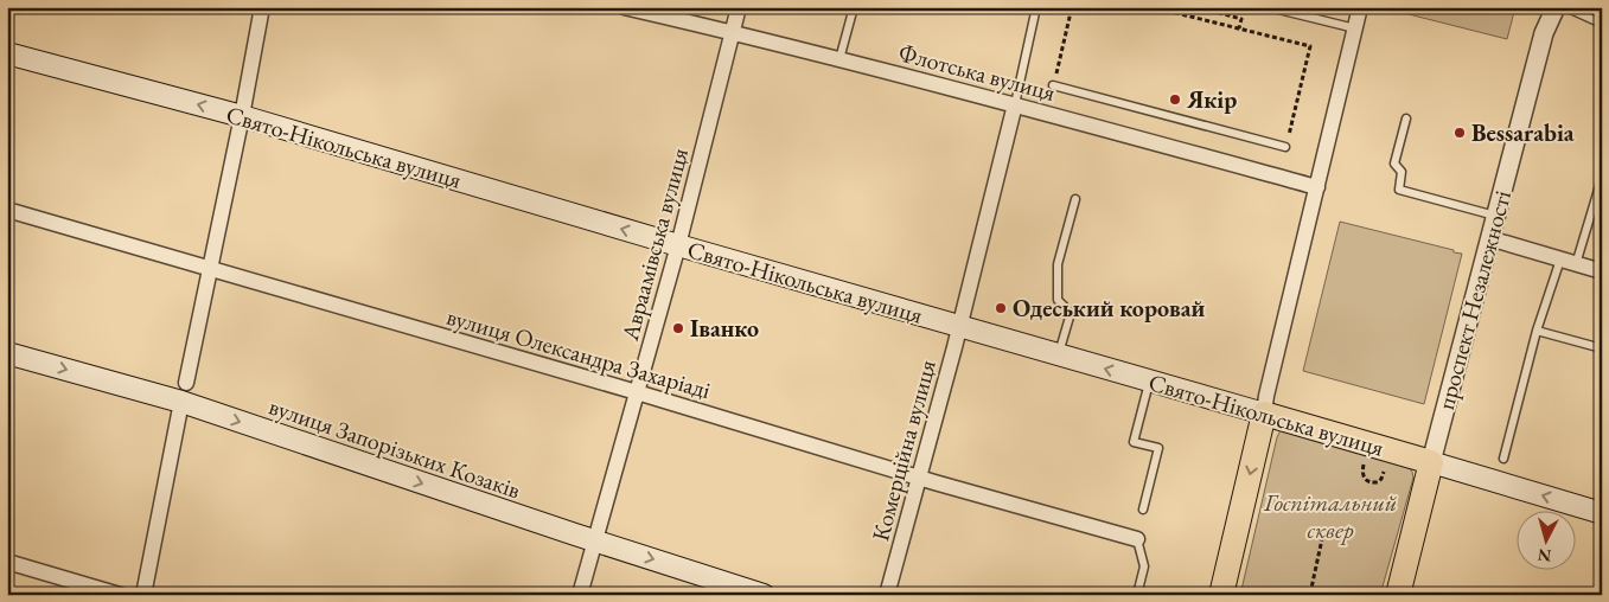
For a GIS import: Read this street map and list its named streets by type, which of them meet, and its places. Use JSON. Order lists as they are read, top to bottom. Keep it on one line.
{"streets":{"main road":["Свято-Нікольська вулиця","проспект Незалежності","вулиця Запорізьких Козаків"],"street":["Флотська вулиця","Авраамівська вулиця","вулиця Олександра Захаріаді","Комерційна вулиця"]},"crossings":[["Флотська вулиця","Авраамівська вулиця"],["Флотська вулиця","Комерційна вулиця"],["Свято-Нікольська вулиця","Авраамівська вулиця"],["Свято-Нікольська вулиця","проспект Незалежності"],["Свято-Нікольська вулиця","Комерційна вулиця"],["Авраамівська вулиця","вулиця Олександра Захаріаді"],["Авраамівська вулиця","вулиця Запорізьких Козаків"],["вулиця Олександра Захаріаді","Комерційна вулиця"]],"one_way":["Свято-Нікольська вулиця","вулиця Запорізьких Козаків"],"parks":["Госпітальний сквер"],"places":["Якір","Bessarabia","Одеський коровай","Іванко"],"north":"bottom"}
